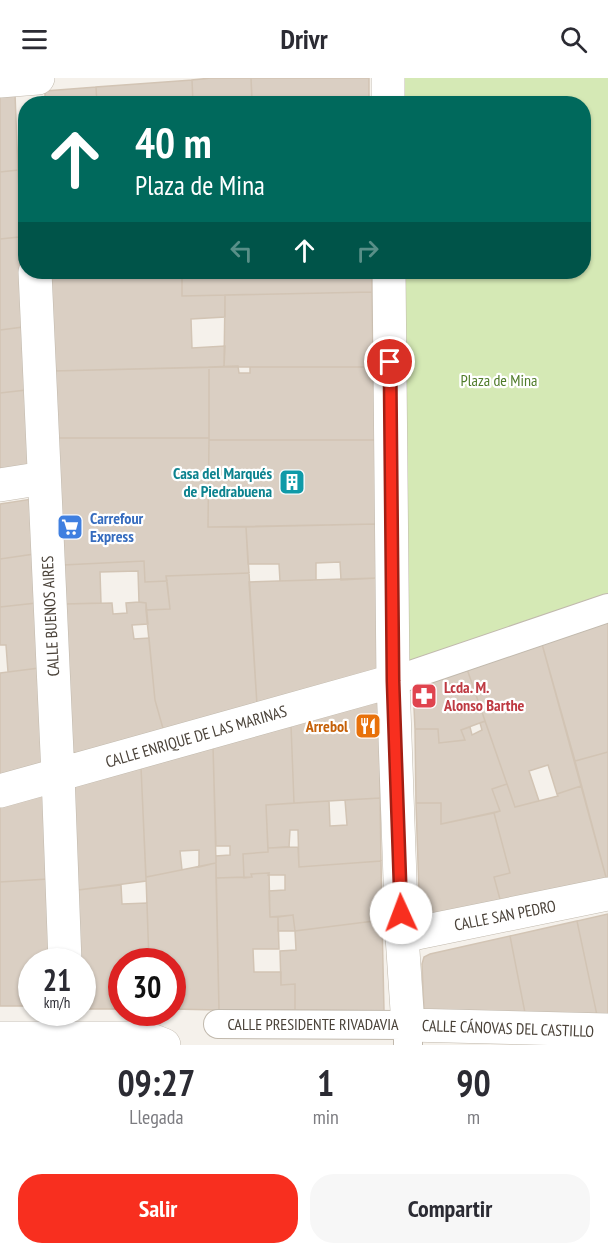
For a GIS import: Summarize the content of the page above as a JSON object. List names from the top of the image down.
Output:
{
  "streets": {
    "street": [
      "CALLE BUENOS AIRES",
      "CALLE ENRIQUE DE LAS MARINAS",
      "CALLE SAN PEDRO",
      "CALLE PRESIDENTE RIVADAVIA",
      "CALLE CÁNOVAS DEL CASTILLO"
    ]
  },
  "crossings": [
    ["CALLE BUENOS AIRES", "CALLE ENRIQUE DE LAS MARINAS"],
    ["CALLE PRESIDENTE RIVADAVIA", "CALLE CÁNOVAS DEL CASTILLO"]
  ],
  "parks": ["Plaza de Mina"],
  "places": {
    "building": ["Casa del Marqués de Piedrabuena"],
    "supermarket": ["Carrefour Express"],
    "pharmacy": ["Lcda. M. Alonso Barthe"],
    "restaurant": ["Arrebol"]
  },
  "page": {
    "header": "Drivr",
    "turn": ["40 m", "Plaza de Mina"],
    "speed": "21 km/h",
    "limit": "30",
    "eta": [
      "09:27",
      "Llegada",
      "1",
      "min",
      "90",
      "m"
    ],
    "buttons": ["Salir", "Compartir"]
  }
}
